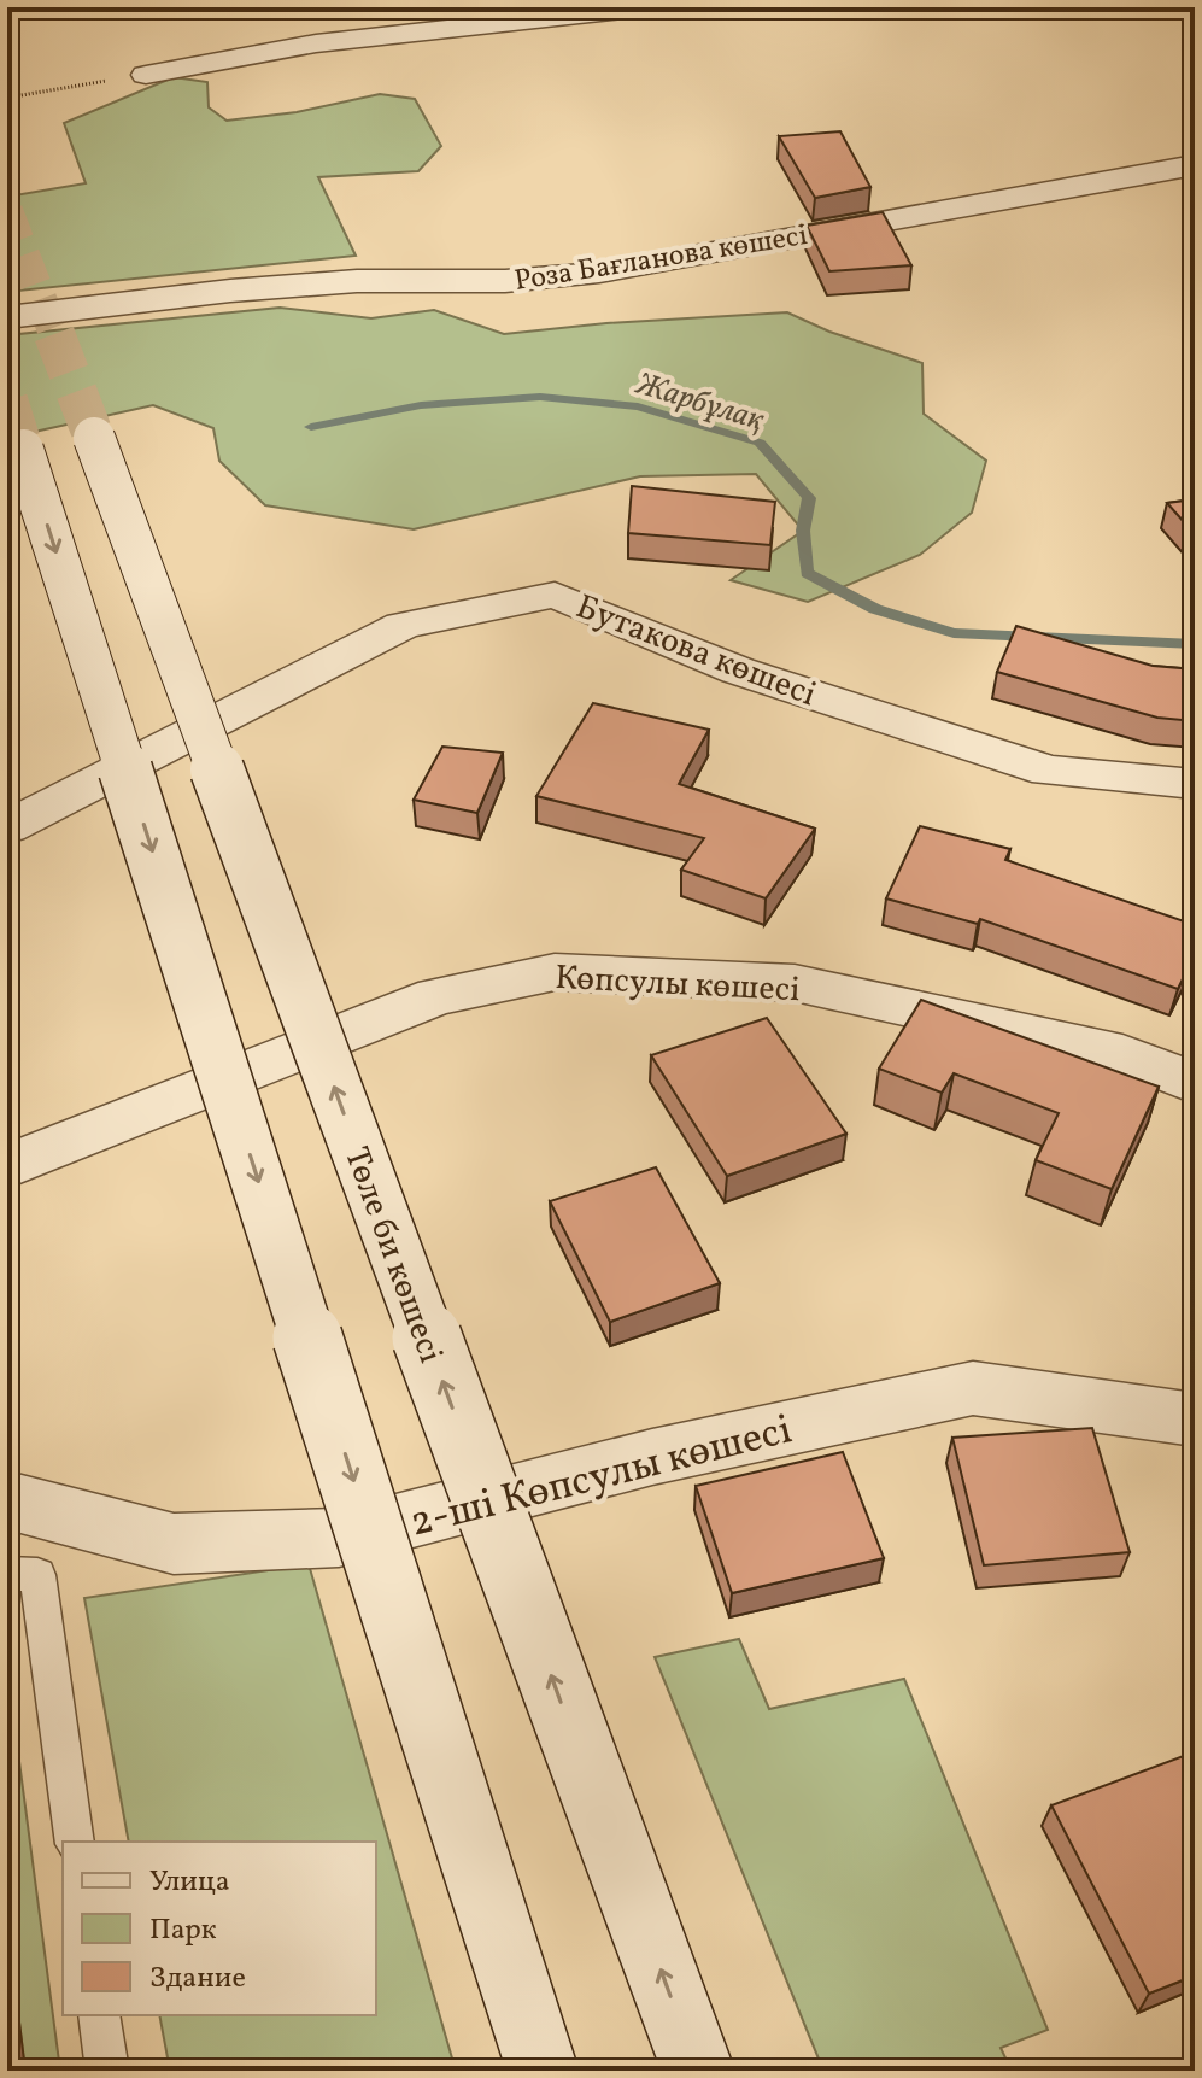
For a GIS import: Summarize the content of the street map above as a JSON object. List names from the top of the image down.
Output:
{
  "streets": {
    "street": [
      "Роза Бағланова көшесі",
      "Бутакова көшесі",
      "Көпсулы көшесі",
      "Төле би көшесі",
      "2-ші Көпсулы көшесі"
    ]
  },
  "water": ["Жарбұлақ"],
  "legend": ["Улица", "Парк", "Здание"]
}
